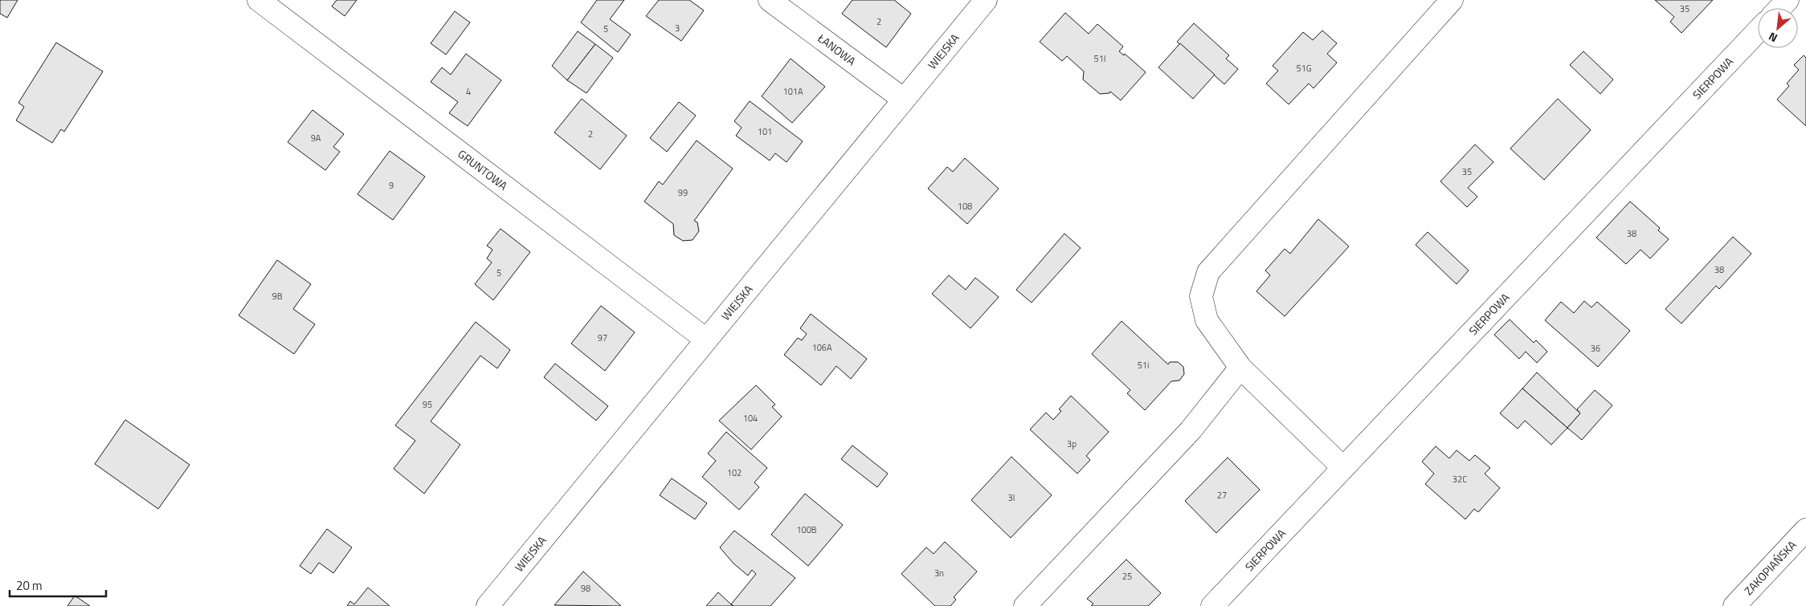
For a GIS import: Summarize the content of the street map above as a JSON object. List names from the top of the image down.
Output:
{
  "streets": {
    "street": [
      "ŁANOWA",
      "WIEJSKA",
      "SIERPOWA",
      "GRUNTOWA",
      "ZAKOPIAŃSKA"
    ]
  },
  "crossings": [
    ["ŁANOWA", "WIEJSKA"],
    ["WIEJSKA", "GRUNTOWA"]
  ],
  "house_numbers": [
    "35",
    "2",
    "3",
    "5",
    "51I",
    "51G",
    "4",
    "101A",
    "101",
    "2",
    "9A",
    "35",
    "9",
    "99",
    "108",
    "38",
    "38",
    "5",
    "9B",
    "97",
    "106A",
    "36",
    "51i",
    "95",
    "104",
    "3p",
    "102",
    "32C",
    "27",
    "3I",
    "100B",
    "3n",
    "25",
    "98"
  ],
  "scale_bar": "20 m",
  "north": "bottom left"
}
